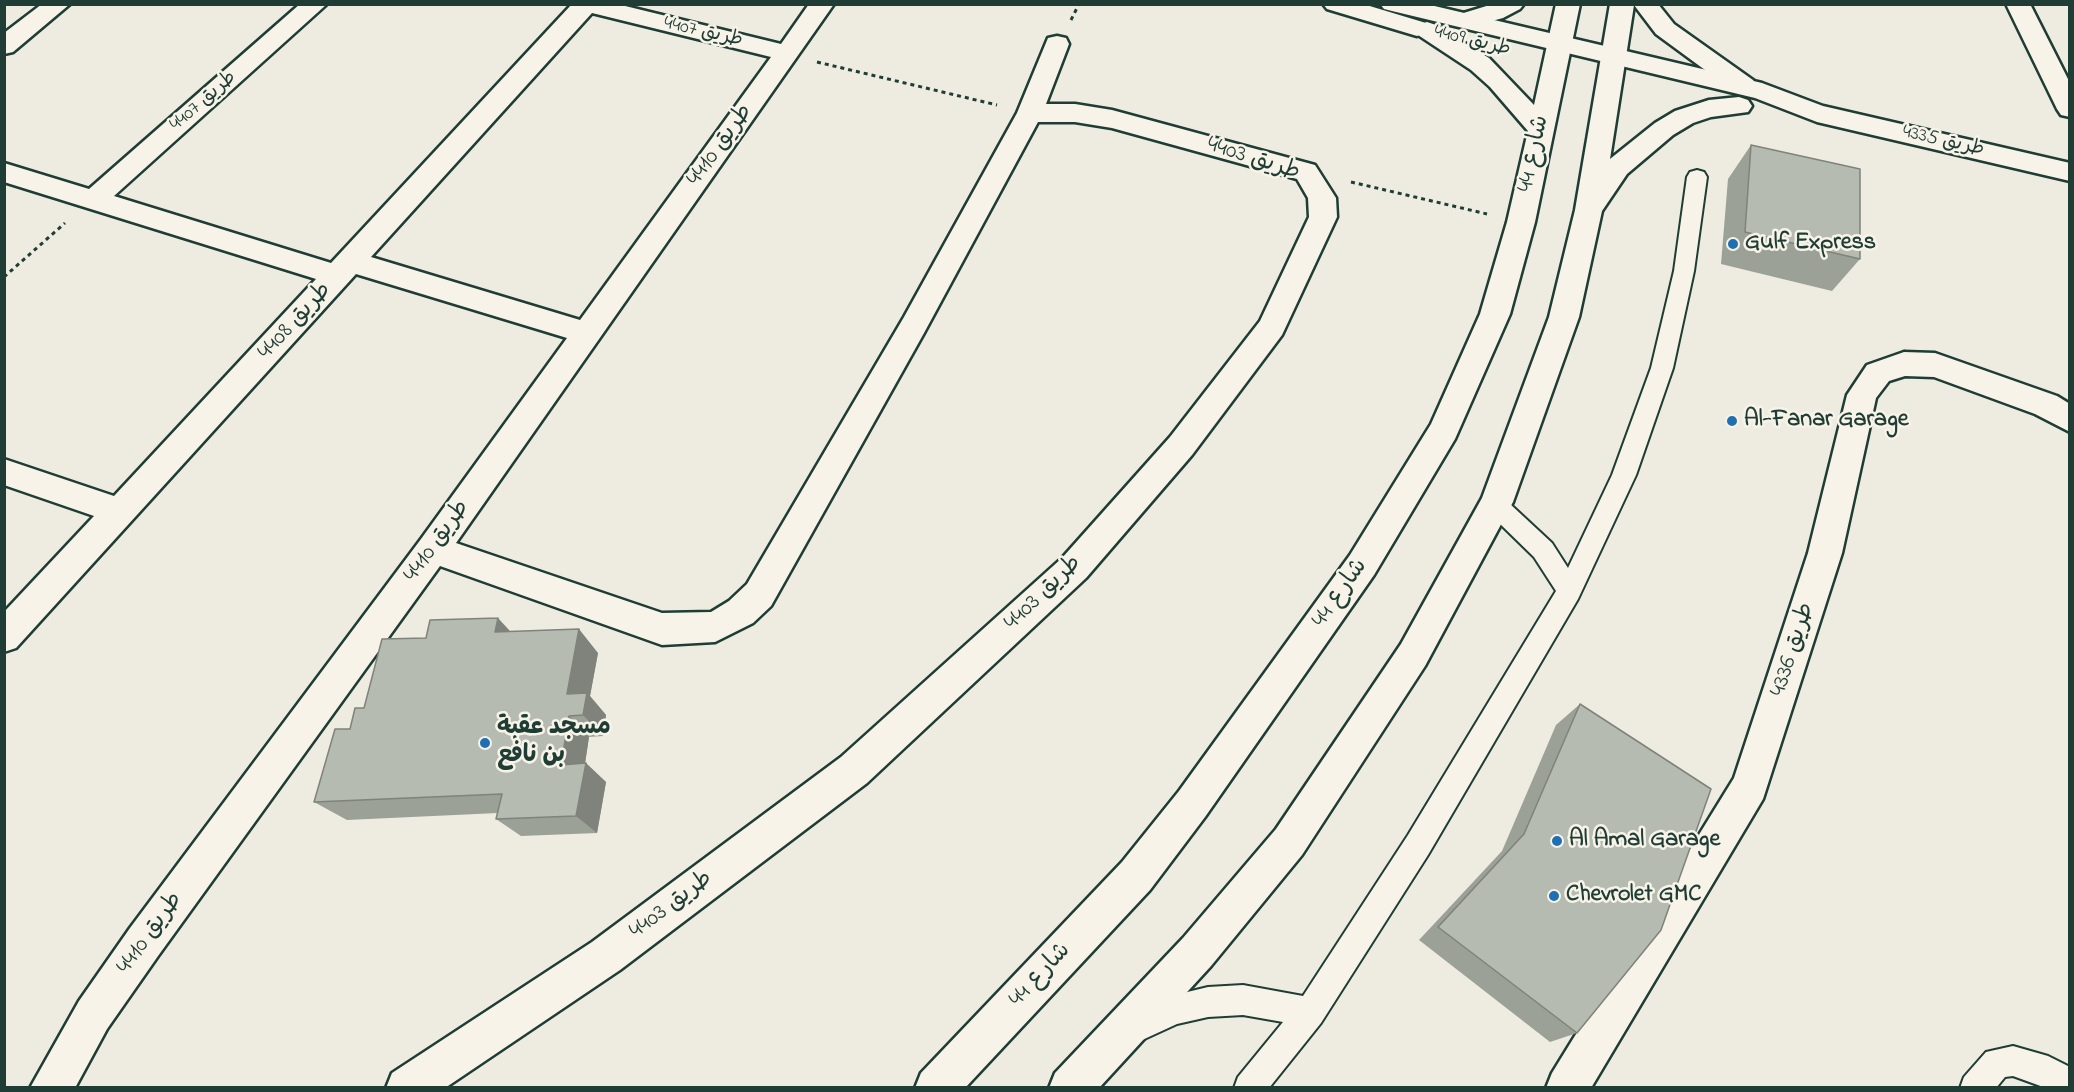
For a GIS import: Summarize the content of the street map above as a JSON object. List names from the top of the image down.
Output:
{
  "streets": {
    "street": [
      "طريق 4407",
      "طريق 4409",
      "طريق 4335",
      "طريق 4410",
      "شارع 44",
      "طريق 4403",
      "طريق 4408",
      "طريق 4336"
    ]
  },
  "crossings": [
    ["طريق 4407", "طريق 4410"],
    ["طريق 4407", "طريق 4408"],
    ["طريق 4409", "طريق 4335"],
    ["طريق 4409", "شارع 44"]
  ],
  "places": [
    "Gulf Express",
    "Al-Fanar Garage",
    "مسجد عقبة بن نافع",
    "Al Amal Garage",
    "Chevrolet GMC"
  ]
}
